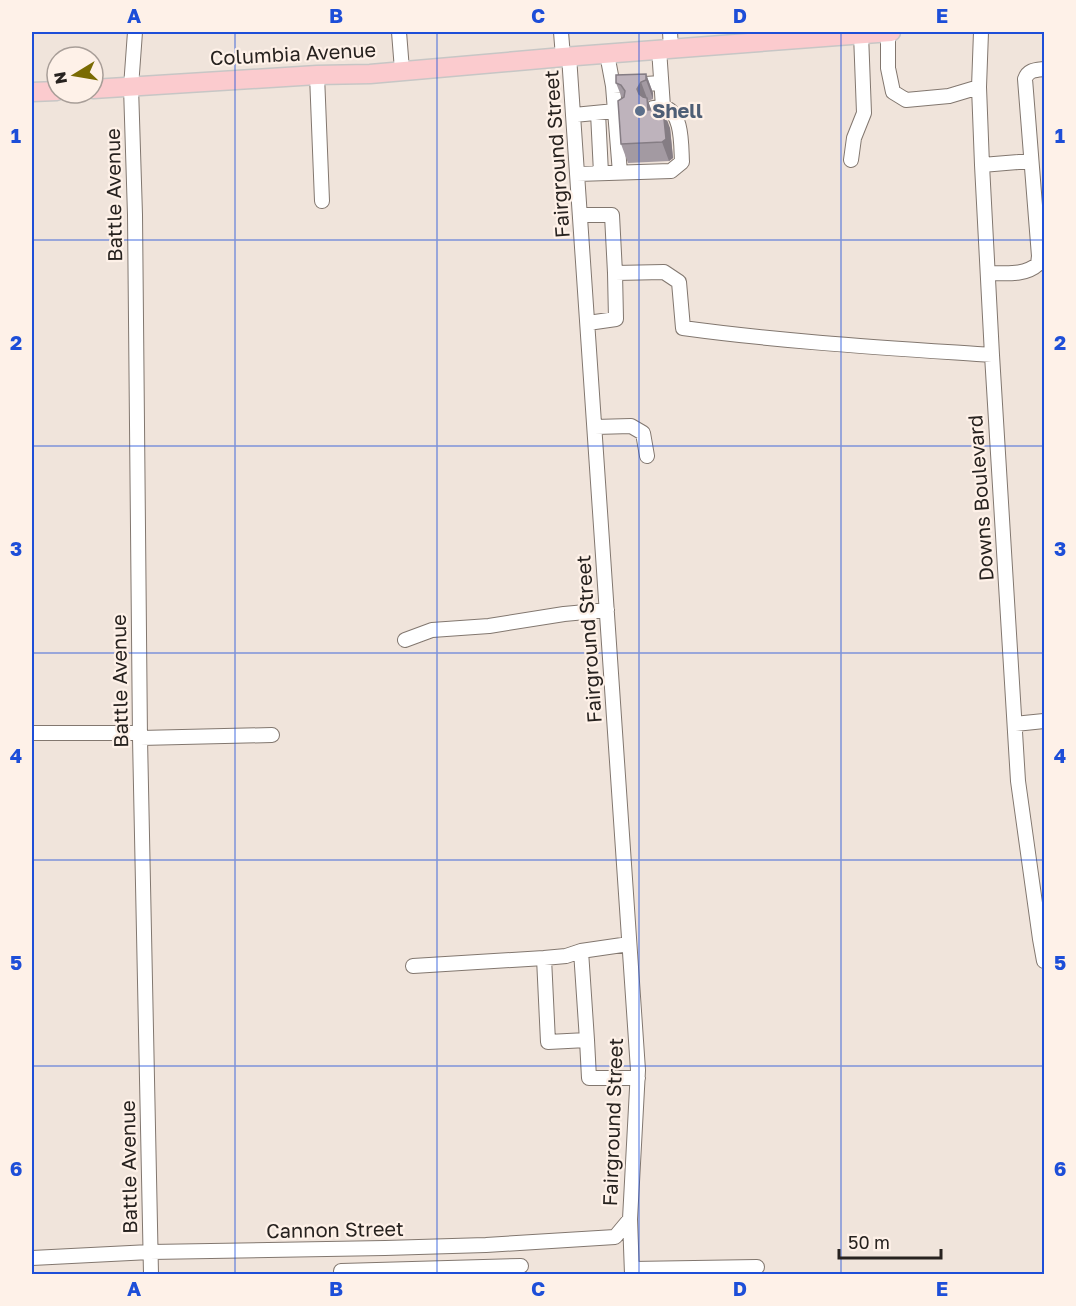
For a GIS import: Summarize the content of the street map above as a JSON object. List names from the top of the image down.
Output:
{
  "streets": {
    "main road": ["Columbia Avenue"],
    "street": [
      "Fairground Street",
      "Battle Avenue",
      "Downs Boulevard",
      "Cannon Street"
    ]
  },
  "crossings": [
    ["Columbia Avenue", "Fairground Street"],
    ["Columbia Avenue", "Battle Avenue"],
    ["Fairground Street", "Cannon Street"],
    ["Battle Avenue", "Cannon Street"]
  ],
  "places": ["Shell"],
  "scale_bar": "50 m",
  "north": "left",
  "grid": {
    "columns": [
      "A",
      "B",
      "C",
      "D",
      "E"
    ],
    "rows": [
      "1",
      "2",
      "3",
      "4",
      "5",
      "6"
    ]
  }
}
